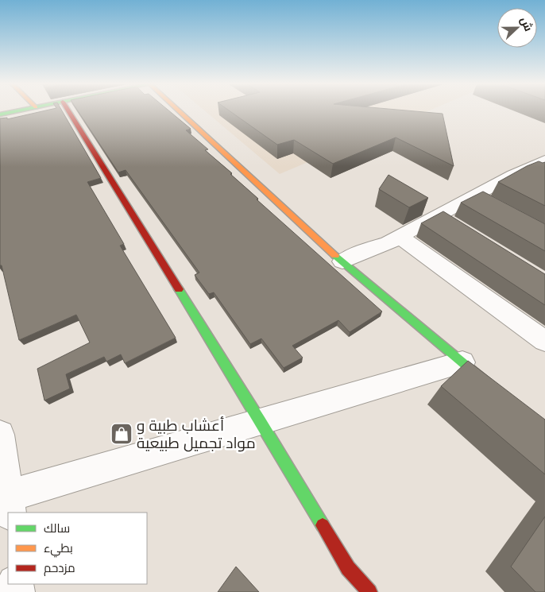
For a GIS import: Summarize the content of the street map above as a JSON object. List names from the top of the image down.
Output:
{
  "places": {
    "shop": ["أعشاب طبية و مواد تجميل طبيعية"]
  },
  "legend": ["سالك", "بطيء", "مزدحم"],
  "north": "right"
}
